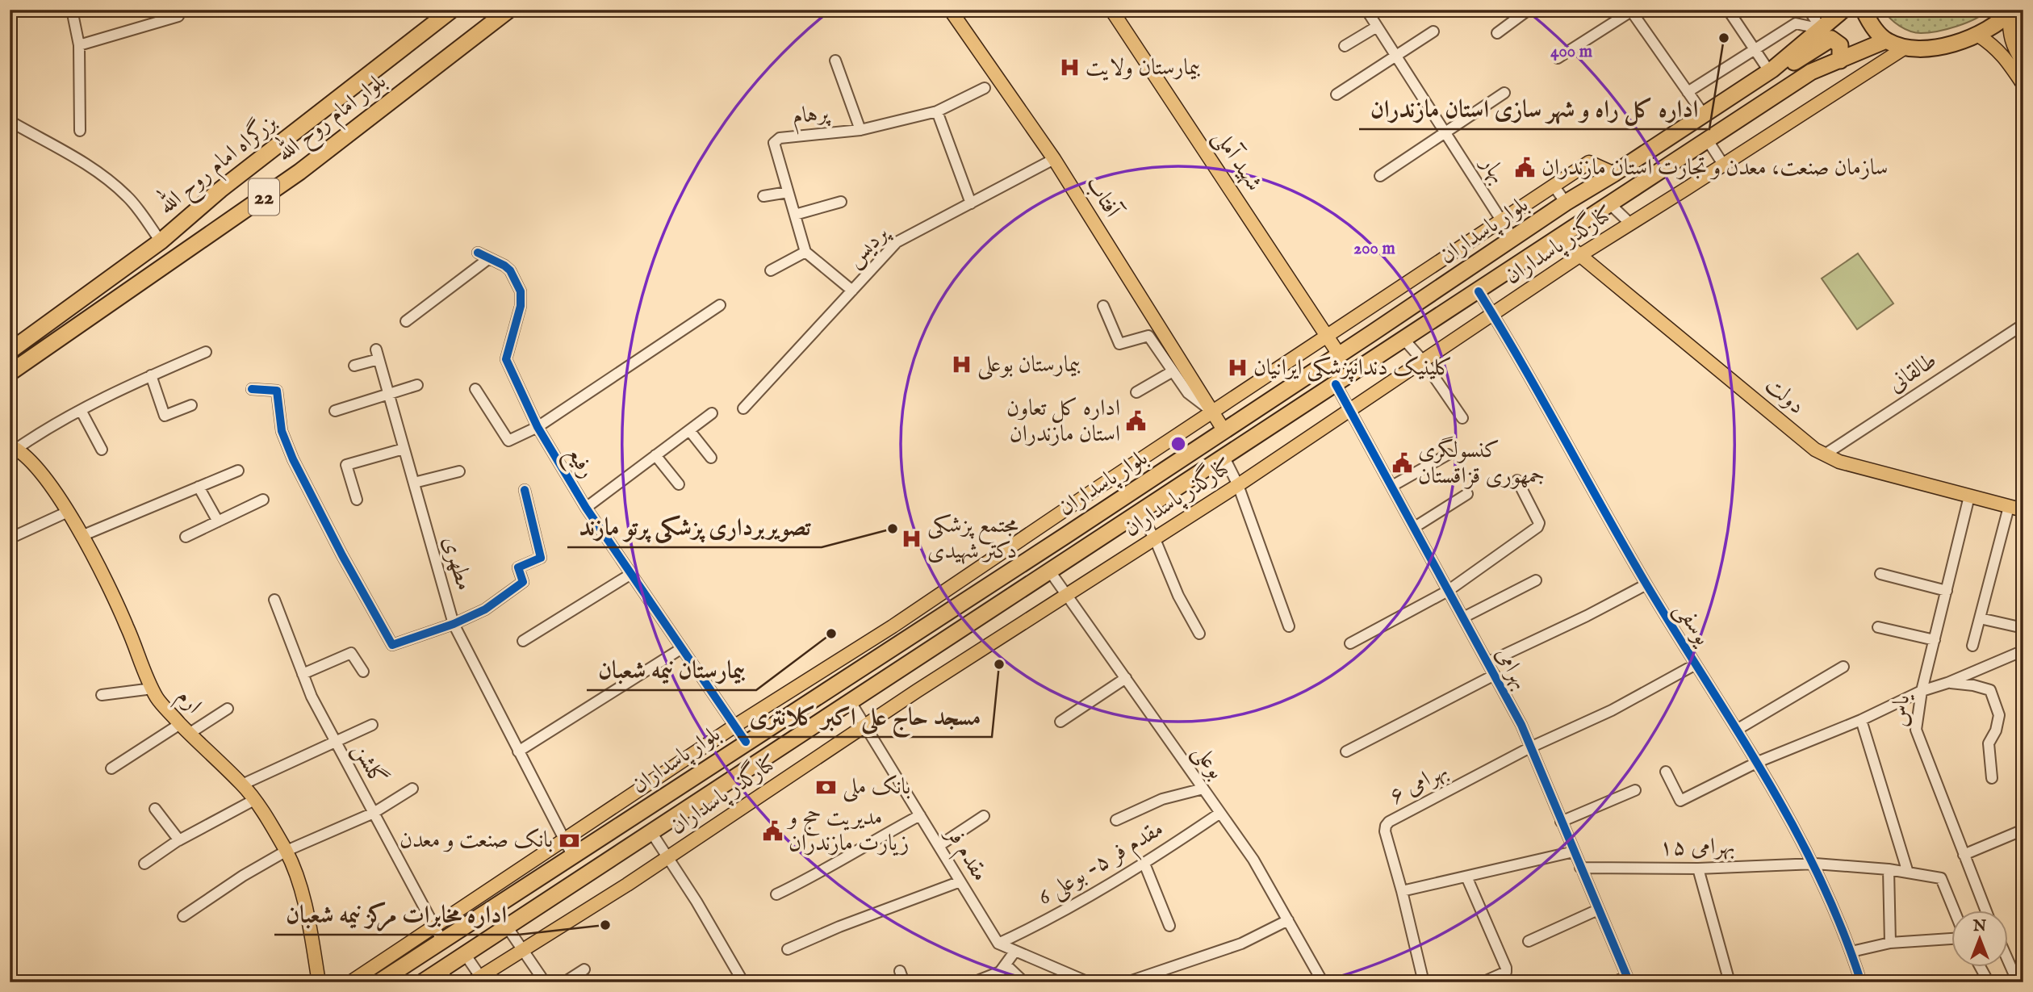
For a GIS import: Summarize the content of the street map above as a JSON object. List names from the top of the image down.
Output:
{
  "streets": {
    "highway": [
      "بلوار امام روح الله",
      "بزرگراه امام روح الله",
      "22",
      "بلوار پاسداران"
    ],
    "main road": [
      "شهید آملی",
      "آفتاب",
      "کنارگذر پاسداران",
      "دولت",
      "ارم"
    ],
    "street": [
      "پرهام",
      "بهار",
      "پردیس",
      "طالقانی",
      "رفیع",
      "مطهری",
      "یوسفی",
      "بهرامی",
      "یاس",
      "بوعلی",
      "گلشن",
      "بهرامی ۶",
      "بهرامی ۱۵",
      "مقدم فر",
      "مقدم فر ۵- بوعلی 6"
    ]
  },
  "crossings": [
    ["شهید آملی", "بلوار پاسداران"],
    ["شهید آملی", "کنارگذر پاسداران"],
    ["بهار", "بلوار پاسداران"],
    ["بهار", "کنارگذر پاسداران"],
    ["آفتاب", "بلوار پاسداران"],
    ["آفتاب", "کنارگذر پاسداران"],
    ["آفتاب", "پردیس"],
    ["بلوار پاسداران", "کنارگذر پاسداران"],
    ["بلوار پاسداران", "دولت"],
    ["بلوار پاسداران", "رفیع"],
    ["بلوار پاسداران", "مطهری"],
    ["بلوار پاسداران", "یوسفی"],
    ["بلوار پاسداران", "بهرامی"],
    ["بلوار پاسداران", "بوعلی"],
    ["بلوار پاسداران", "گلشن"],
    ["بلوار پاسداران", "مقدم فر"],
    ["کنارگذر پاسداران", "دولت"],
    ["کنارگذر پاسداران", "رفیع"],
    ["کنارگذر پاسداران", "مطهری"],
    ["کنارگذر پاسداران", "یوسفی"],
    ["کنارگذر پاسداران", "بهرامی"],
    ["کنارگذر پاسداران", "بوعلی"],
    ["کنارگذر پاسداران", "گلشن"],
    ["کنارگذر پاسداران", "مقدم فر"],
    ["طالقانی", "دولت"],
    ["دولت", "یاس"],
    ["یوسفی", "بهرامی ۶"],
    ["یوسفی", "بهرامی ۱۵"],
    ["بهرامی", "بهرامی ۶"],
    ["بهرامی", "بهرامی ۱۵"],
    ["بوعلی", "مقدم فر ۵- بوعلی 6"],
    ["مقدم فر", "مقدم فر ۵- بوعلی 6"]
  ],
  "places": {
    "other": [
      "اداره کل راه و شهر سازی استان مازندران",
      "تصویربرداری پزشکی پرتو مازند",
      "بیمارستان نیمه شعبان",
      "مسجد حاج علی اکبر کلانتری",
      "اداره مخابرات مرکز نیمه شعبان"
    ],
    "hospital": [
      "بیمارستان ولایت",
      "بیمارستان بوعلی",
      "کلینیک دندانپزشکی ایرانیان",
      "مجتمع پزشکی دکتر شهیدی"
    ],
    "public building": [
      "سازمان صنعت، معدن و تجارت استان مازندران",
      "اداره کل تعاون استان مازندران",
      "کنسولگری جمهوری قزاقستان",
      "مدیریت حج و زیارت مازندران"
    ],
    "bank": ["بانک ملی", "بانک صنعت و معدن"]
  },
  "north": "top",
  "rings": ["400 m", "200 m"]
}
